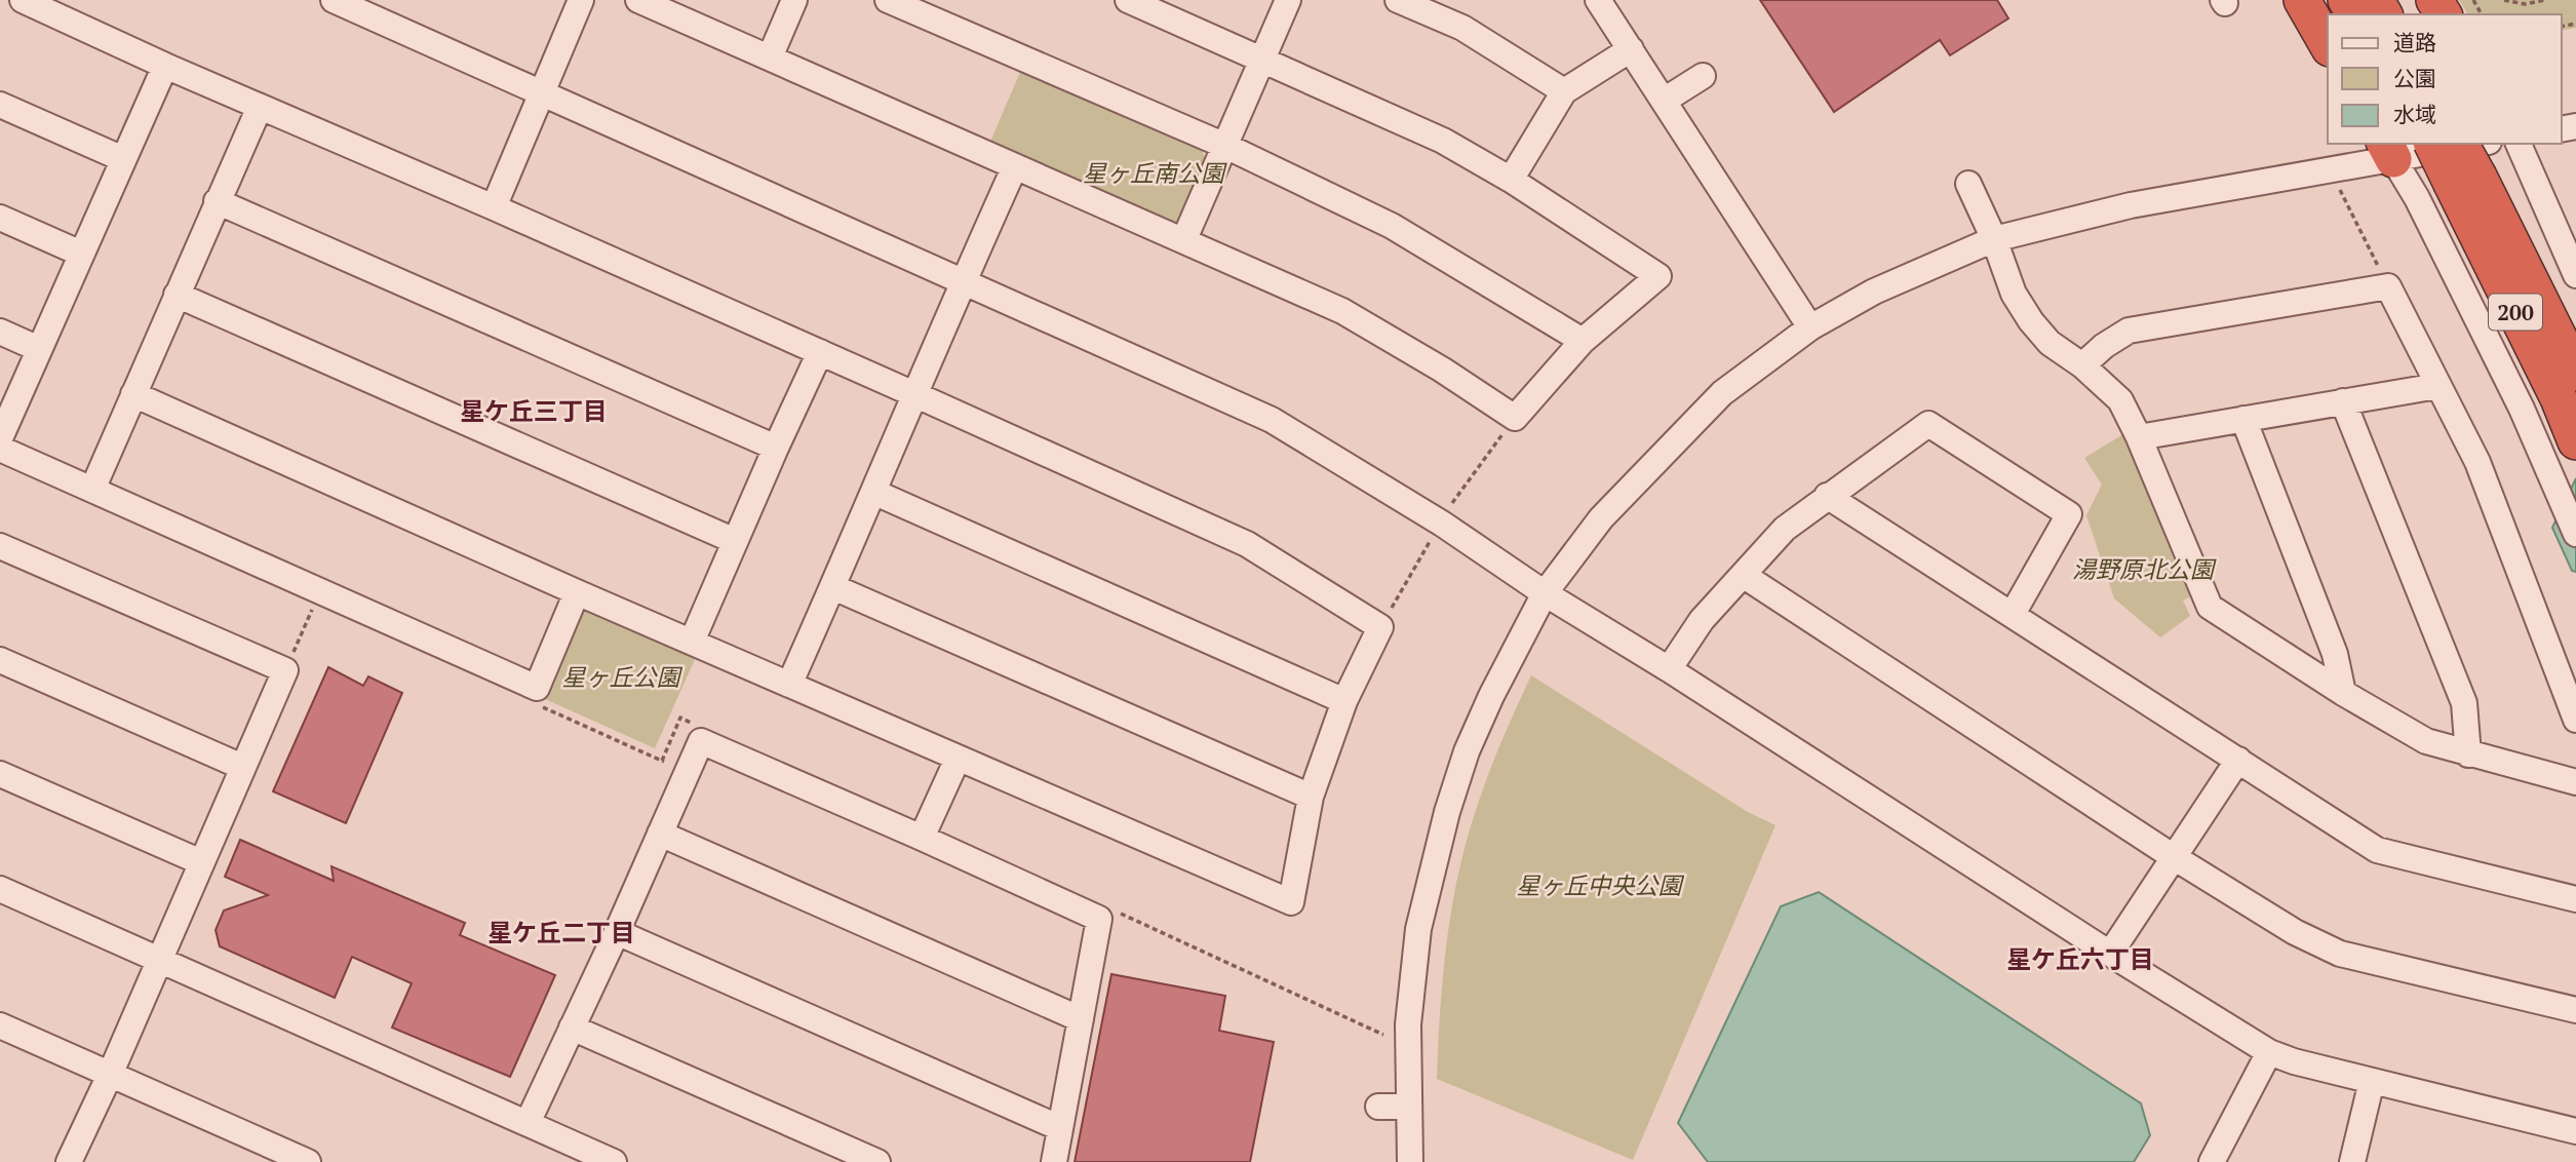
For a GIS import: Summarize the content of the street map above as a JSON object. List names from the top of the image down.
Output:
{
  "streets": {
    "highway": ["200"]
  },
  "districts": ["星ケ丘三丁目", "星ケ丘二丁目", "星ケ丘六丁目"],
  "parks": [
    "星ヶ丘南公園",
    "湯野原北公園",
    "星ヶ丘公園",
    "星ヶ丘中央公園"
  ],
  "legend": ["道路", "公園", "水域"]
}
